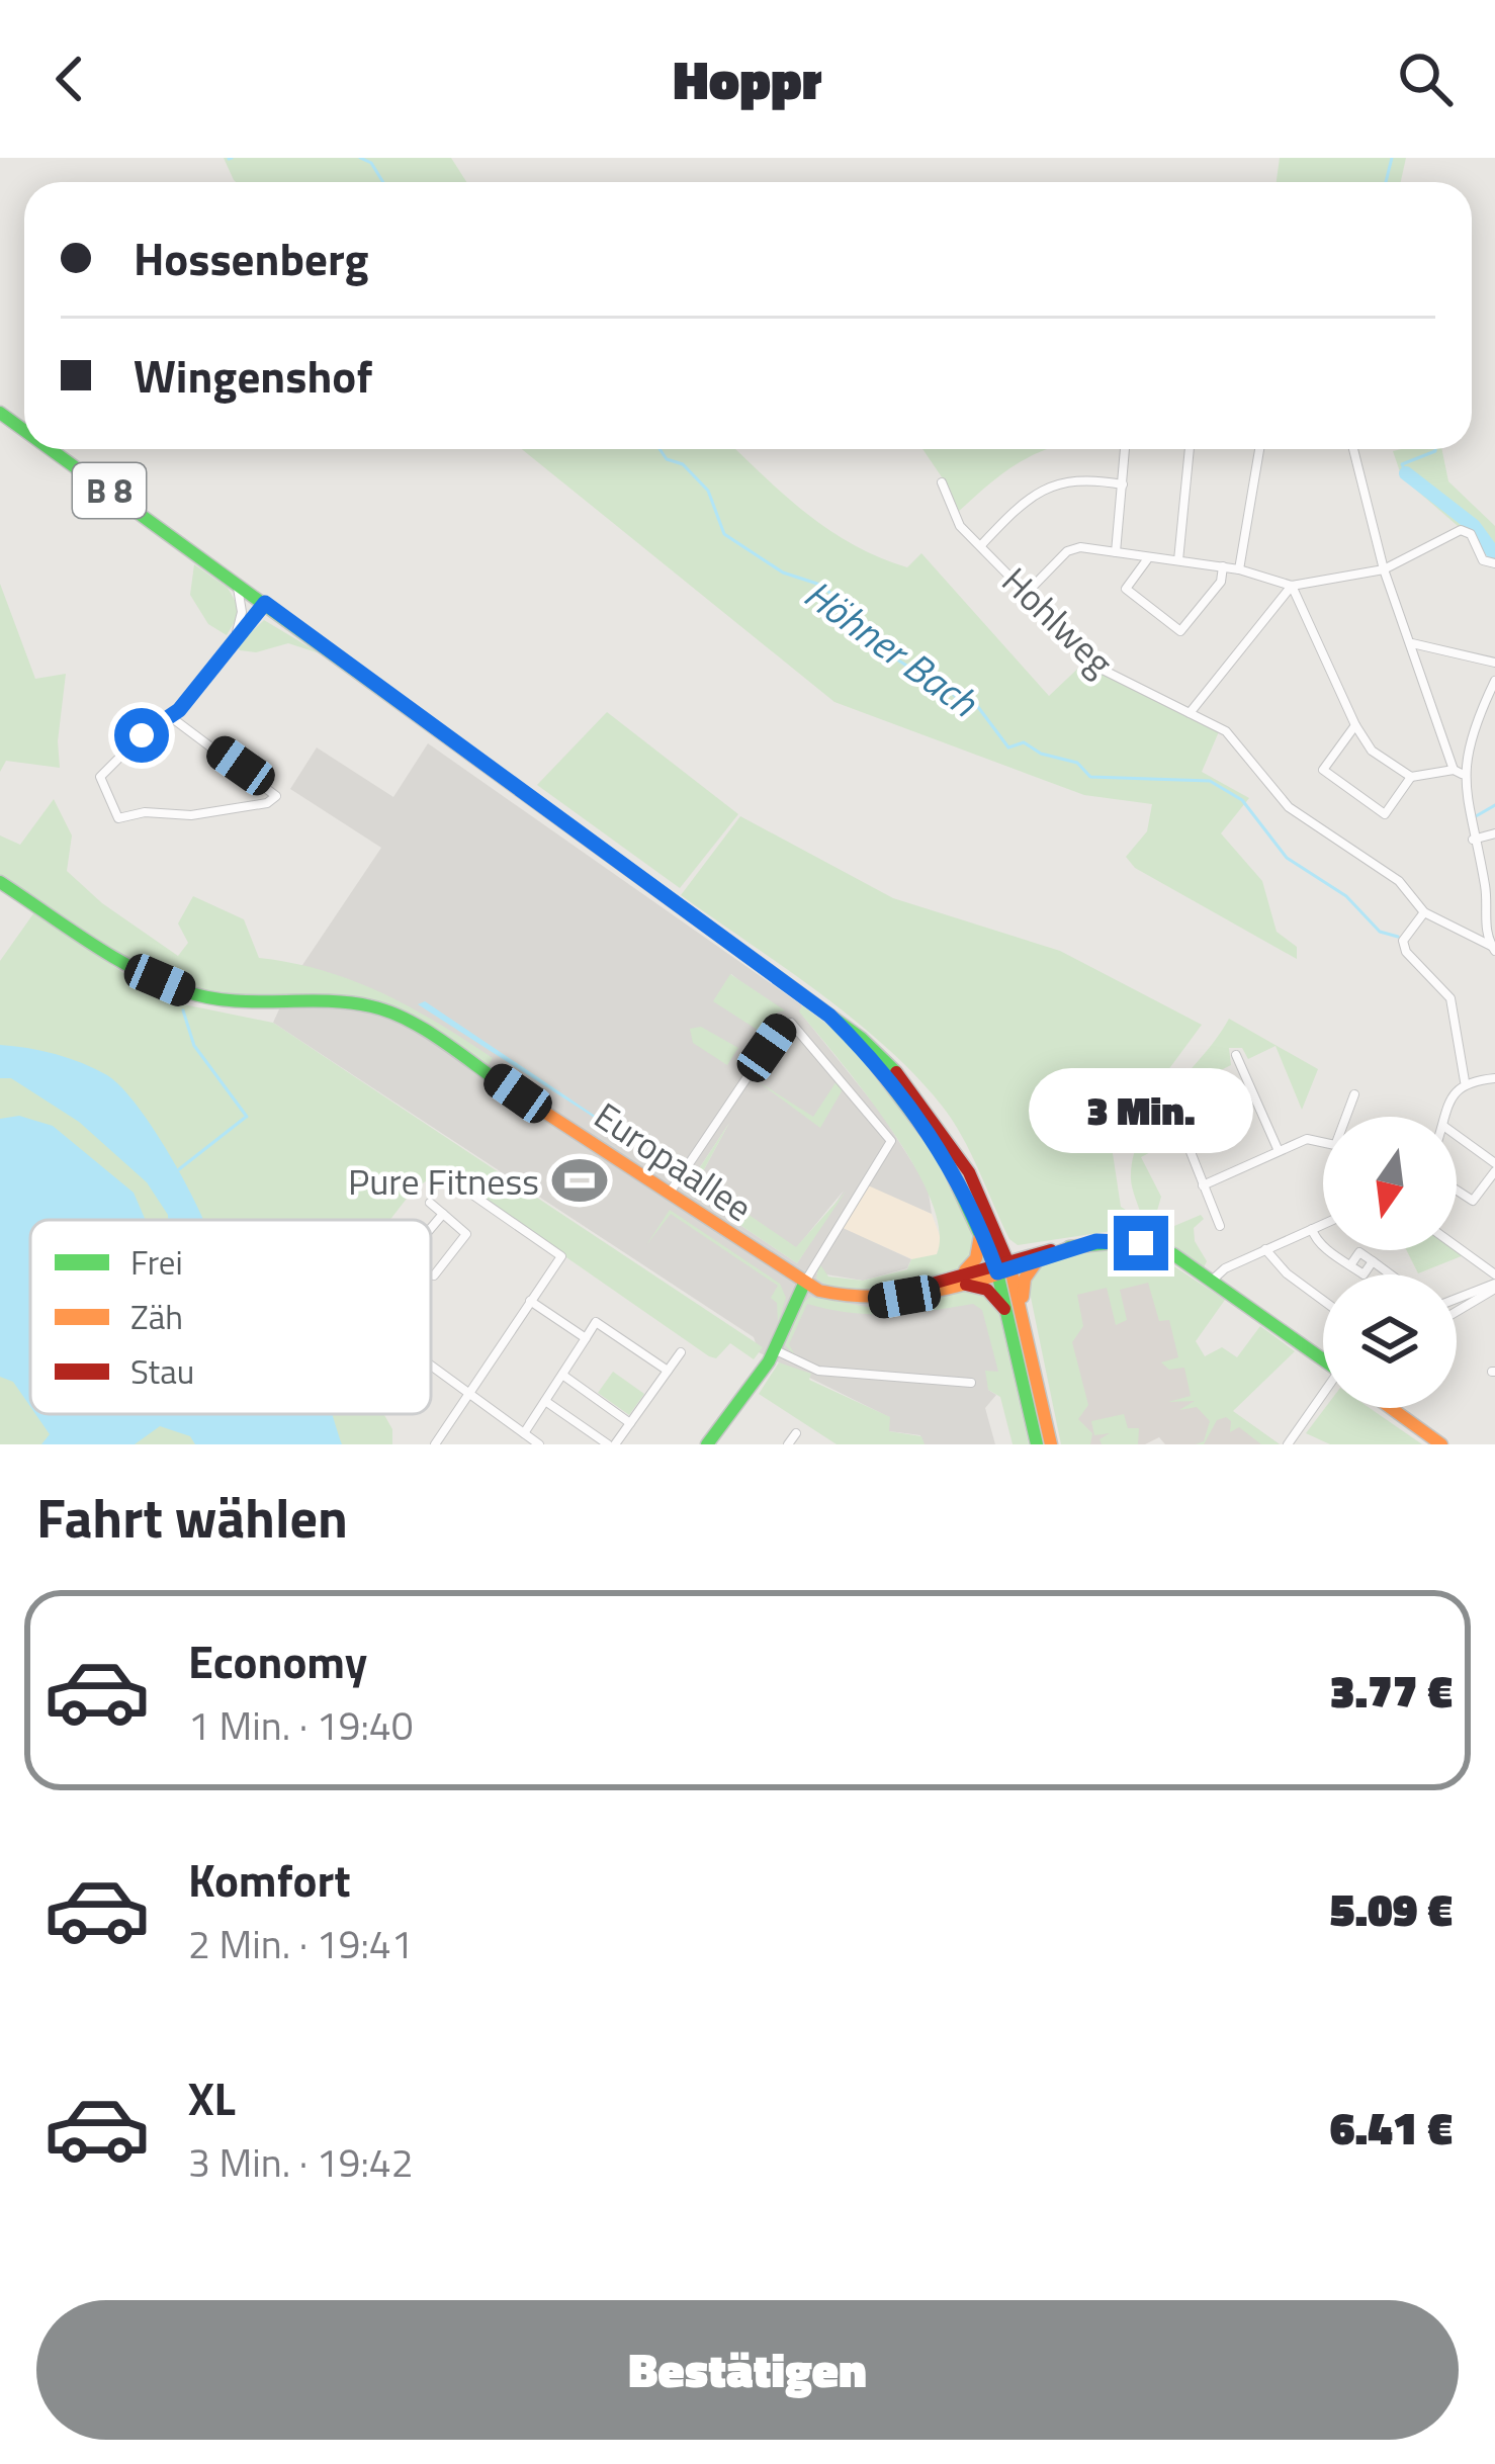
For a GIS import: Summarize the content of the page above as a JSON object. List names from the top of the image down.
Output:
{
  "streets": {
    "main road": ["B 8", "Europaallee"],
    "street": ["Hohlweg"]
  },
  "crossings": [
    ["B 8", "Europaallee"]
  ],
  "water": ["Höhner Bach"],
  "places": {
    "sports": ["Pure Fitness"]
  },
  "legend": ["Frei", "Zäh", "Stau"],
  "north": "bottom",
  "page": {
    "header": "Hoppr",
    "banner": ["Hossenberg", "Wingenshof"],
    "bubble": "3 Min.",
    "heading": "Fahrt wählen",
    "list": [
      {
        "name": "Economy",
        "note": "1 Min. · 19:40",
        "value": "3.77 €"
      },
      {
        "name": "Komfort",
        "note": "2 Min. · 19:41",
        "value": "5.09 €"
      },
      {
        "name": "XL",
        "note": "3 Min. · 19:42",
        "value": "6.41 €"
      }
    ],
    "buttons": "Bestätigen"
  }
}
